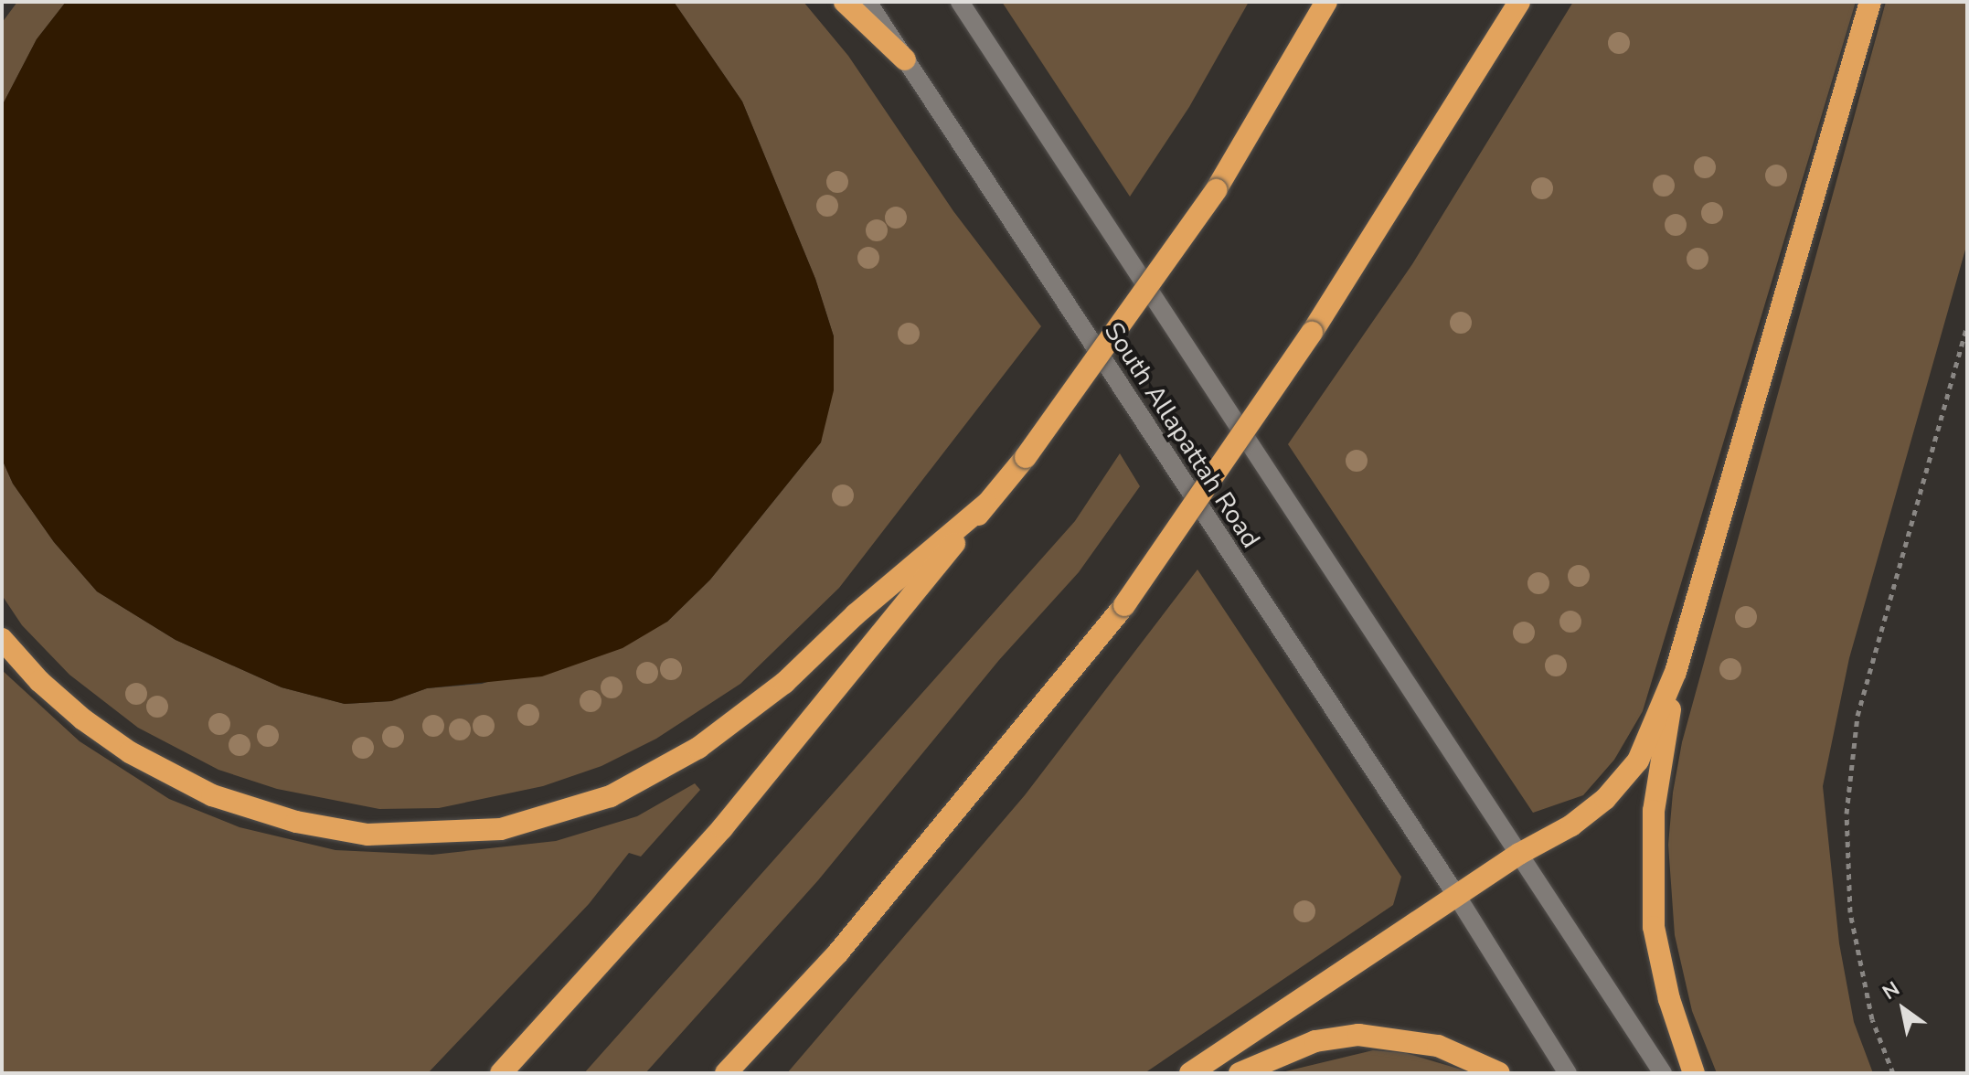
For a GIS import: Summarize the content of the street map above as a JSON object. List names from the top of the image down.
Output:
{
  "streets": {
    "main road": ["South Allapattah Road"]
  },
  "north": "top left"
}
